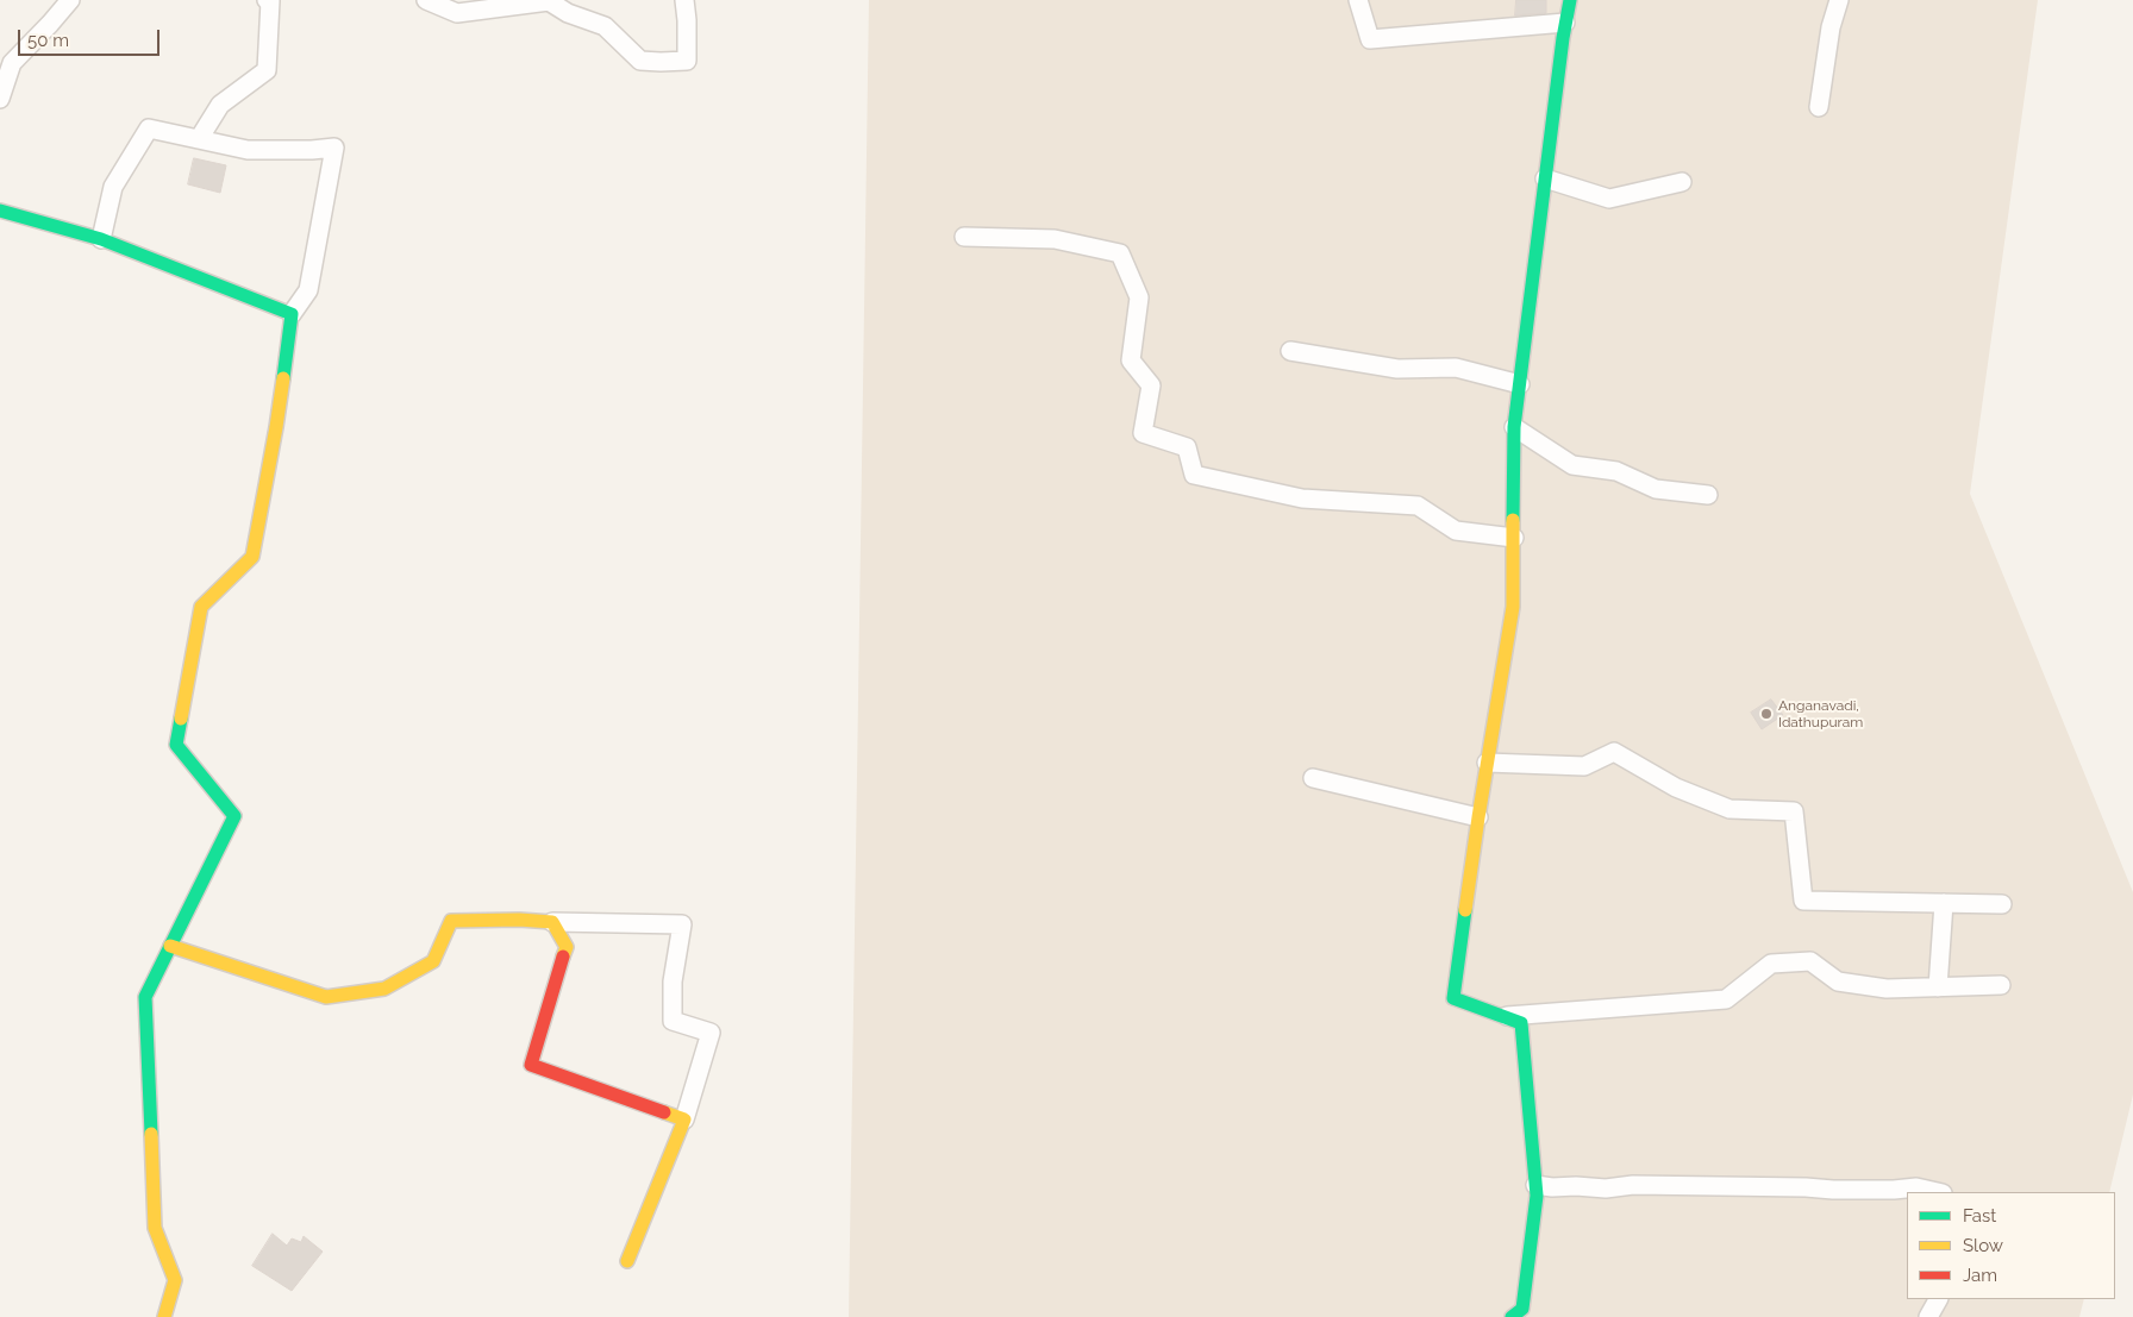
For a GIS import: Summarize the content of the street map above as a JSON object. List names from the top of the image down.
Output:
{
  "places": ["Anganavadi, Idathupuram"],
  "legend": ["Fast", "Slow", "Jam"],
  "scale_bar": "50 m"
}
